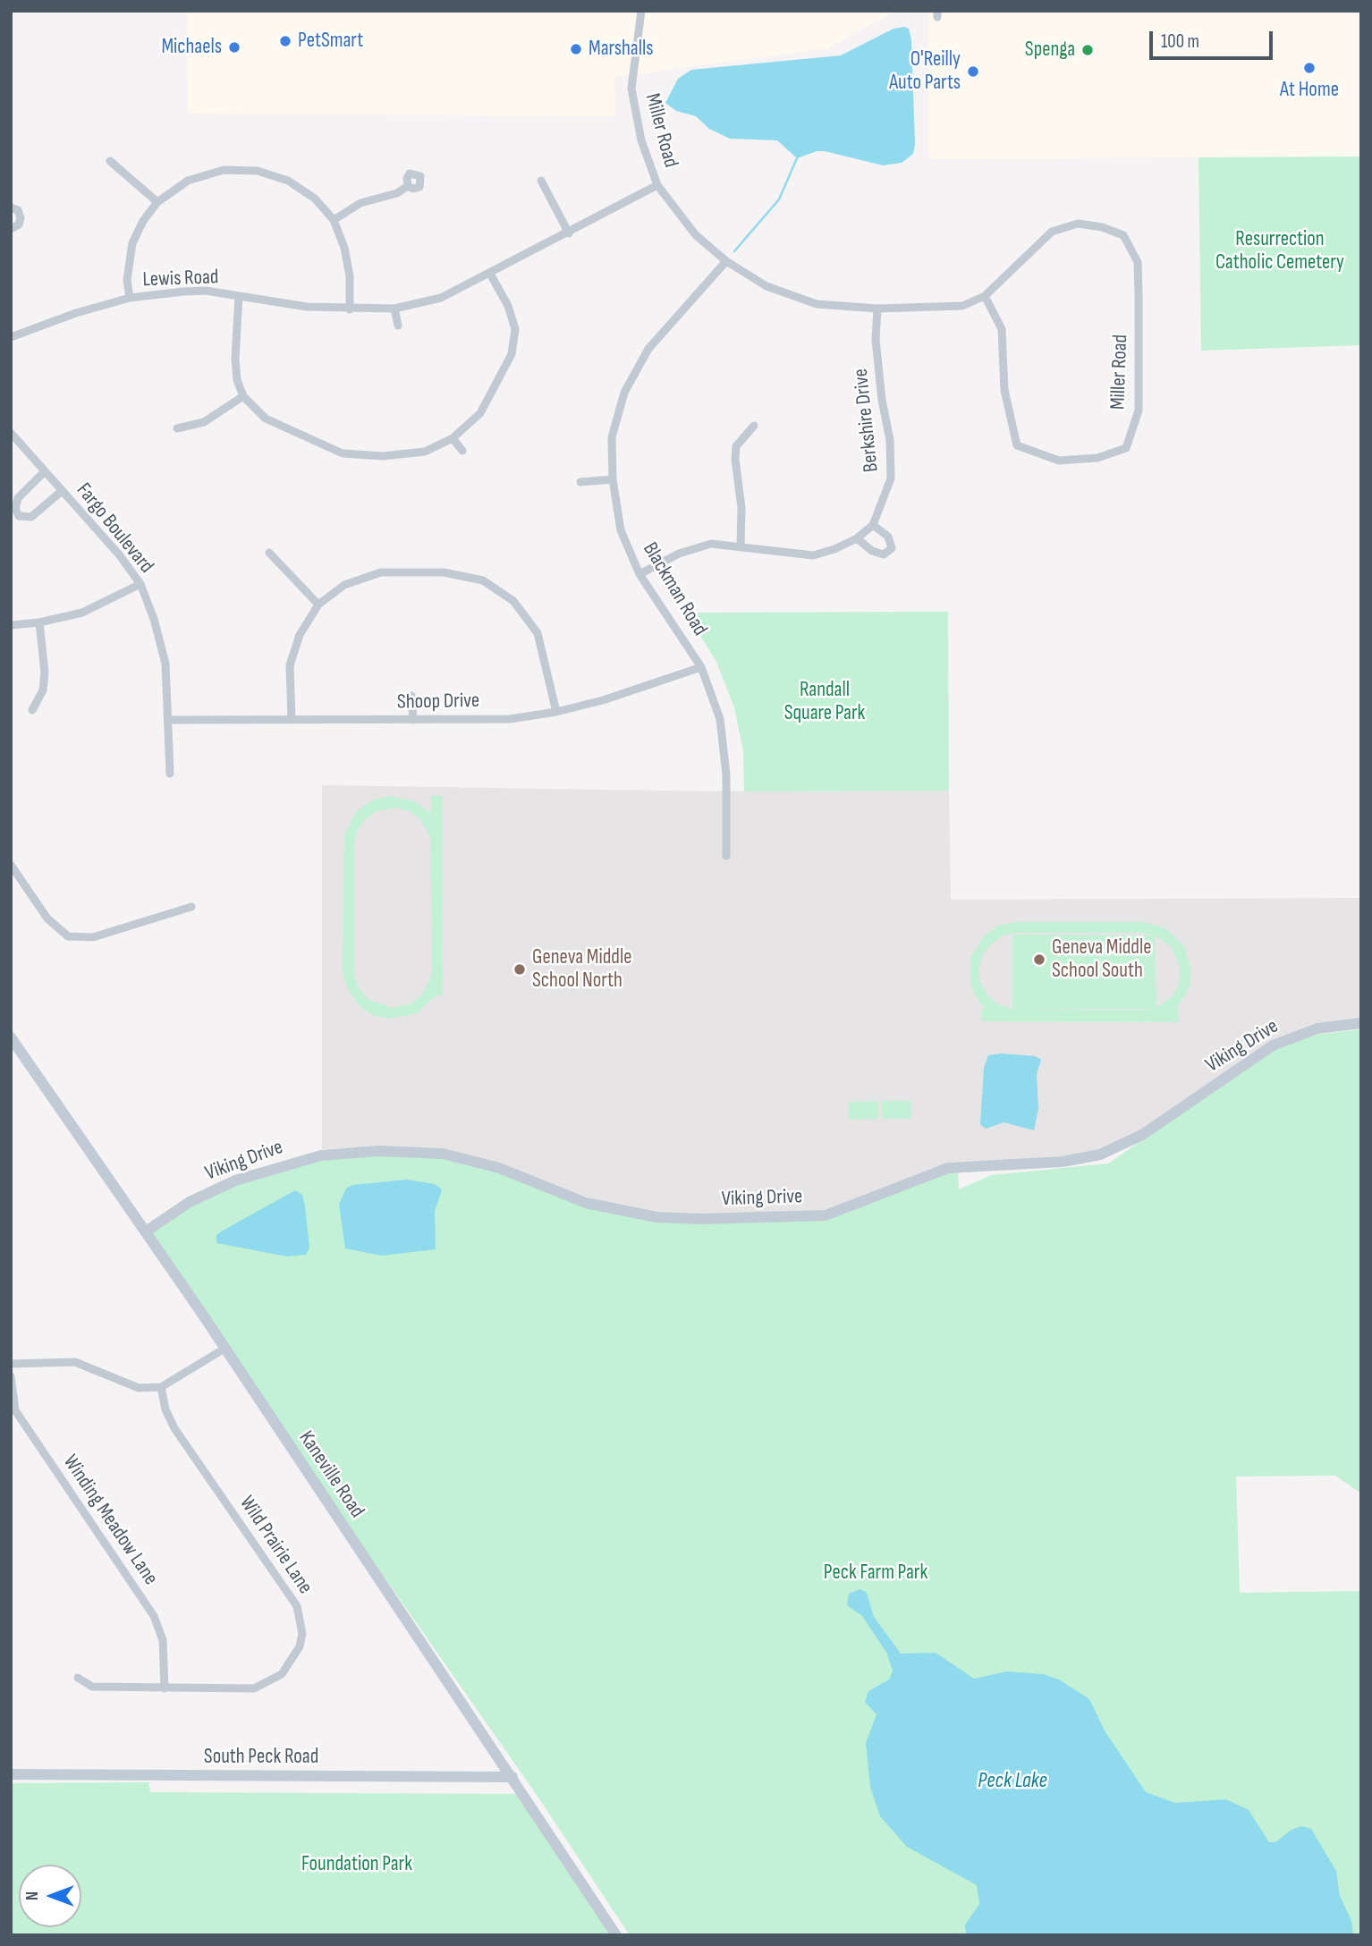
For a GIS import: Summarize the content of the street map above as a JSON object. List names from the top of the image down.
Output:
{
  "streets": {
    "main road": ["Viking Drive", "Kaneville Road", "South Peck Road"],
    "street": [
      "Miller Road",
      "Lewis Road",
      "Berkshire Drive",
      "Fargo Boulevard",
      "Blackman Road",
      "Shoop Drive",
      "Winding Meadow Lane",
      "Wild Prairie Lane"
    ]
  },
  "crossings": [
    ["Miller Road", "Lewis Road"],
    ["Miller Road", "Berkshire Drive"],
    ["Miller Road", "Blackman Road"],
    ["Berkshire Drive", "Blackman Road"],
    ["Fargo Boulevard", "Shoop Drive"],
    ["Blackman Road", "Shoop Drive"],
    ["Viking Drive", "Kaneville Road"],
    ["Kaneville Road", "South Peck Road"],
    ["Winding Meadow Lane", "Wild Prairie Lane"]
  ],
  "water": ["Peck Lake"],
  "parks": [
    "Resurrection Catholic Cemetery",
    "Randall Square Park",
    "Peck Farm Park",
    "Foundation Park"
  ],
  "places": [
    "PetSmart",
    "Michaels",
    "Marshalls",
    "Spenga",
    "At Home",
    "O'Reilly Auto Parts",
    "Geneva Middle School South",
    "Geneva Middle School North"
  ],
  "scale_bar": "100 m",
  "north": "left"
}
